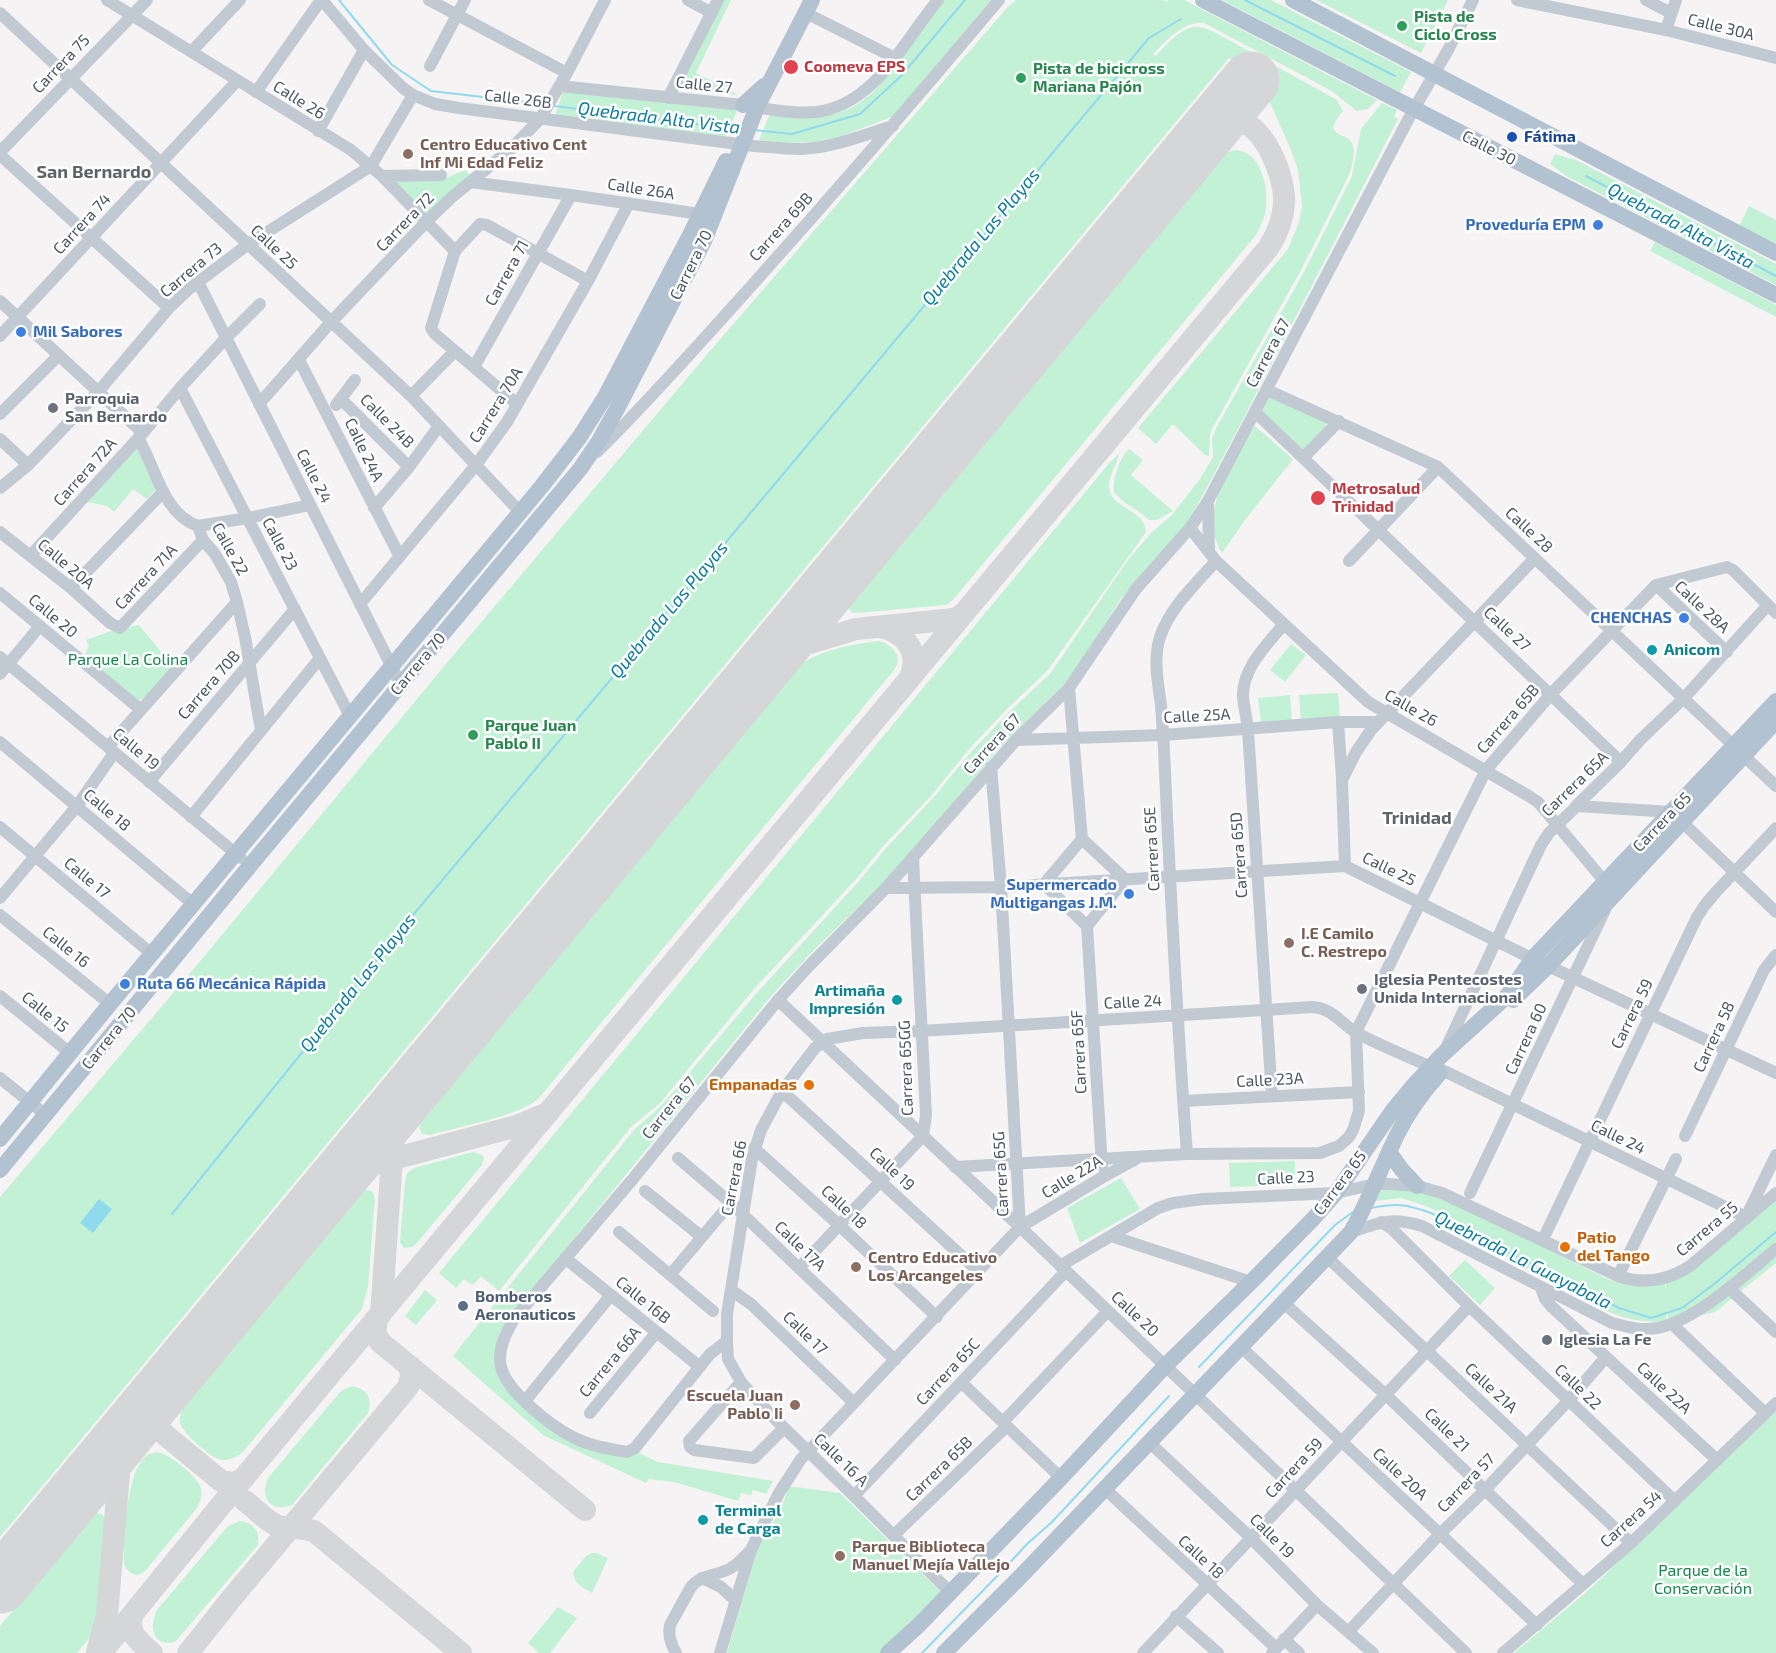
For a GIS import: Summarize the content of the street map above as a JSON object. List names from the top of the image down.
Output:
{
  "streets": {
    "main road": ["Calle 30", "Carrera 70", "Carrera 65"],
    "street": [
      "Calle 30A",
      "Carrera 75",
      "Calle 27",
      "Calle 26B",
      "Calle 26",
      "Calle 26A",
      "Carrera 72",
      "Carrera 74",
      "Carrera 69B",
      "Calle 25",
      "Carrera 73",
      "Carrera 71",
      "Carrera 67",
      "Carrera 70A",
      "Calle 24B",
      "Calle 24A",
      "Carrera 72A",
      "Calle 24",
      "Calle 28",
      "Calle 23",
      "Calle 22",
      "Calle 20A",
      "Carrera 71A",
      "Calle 28A",
      "Calle 20",
      "Carrera 70B",
      "Calle 25A",
      "Carrera 65B",
      "Calle 19",
      "Carrera 65A",
      "Calle 18",
      "Carrera 65E",
      "Carrera 65D",
      "Calle 17",
      "Calle 16",
      "Calle 15",
      "Carrera 59",
      "Carrera 58",
      "Carrera 60",
      "Carrera 65F",
      "Carrera 65GG",
      "Calle 23A",
      "Carrera 65G",
      "Calle 22A",
      "Carrera 66",
      "Carrera 55",
      "Calle 17A",
      "Calle 16B",
      "Carrera 66A",
      "Carrera 65C",
      "Calle 21A",
      "Calle 21",
      "Calle 16 A",
      "Carrera 57",
      "Carrera 54"
    ]
  },
  "crossings": [
    ["Carrera 75", "Calle 26"],
    ["Carrera 75", "Calle 25"],
    ["Calle 27", "Carrera 72"],
    ["Calle 27", "Carrera 70"],
    ["Calle 27", "Carrera 67"],
    ["Calle 27", "Carrera 65B"],
    ["Calle 27", "Carrera 65A"],
    ["Calle 26B", "Carrera 72"],
    ["Calle 26B", "Carrera 69B"],
    ["Calle 26B", "Carrera 70"],
    ["Calle 26B", "Carrera 73"],
    ["Calle 26", "Carrera 72"],
    ["Calle 26", "Carrera 74"],
    ["Calle 26", "Carrera 73"],
    ["Calle 26", "Carrera 67"],
    ["Calle 26", "Calle 25A"],
    ["Calle 26", "Carrera 65B"],
    ["Calle 26", "Carrera 65A"],
    ["Calle 26", "Carrera 65"],
    ["Calle 26", "Carrera 65E"],
    ["Calle 26", "Carrera 65D"],
    ["Calle 26", "Carrera 60"],
    ["Calle 30", "Carrera 67"],
    ["Calle 26A", "Carrera 72"],
    ["Calle 26A", "Carrera 70"],
    ["Calle 26A", "Carrera 71"],
    ["Calle 26A", "Carrera 70A"],
    ["Carrera 72", "Calle 25"],
    ["Carrera 72", "Calle 24A"],
    ["Carrera 72", "Calle 24"],
    ["Carrera 74", "Calle 25"],
    ["Carrera 74", "Calle 22"],
    ["Carrera 69B", "Carrera 70"],
    ["Calle 25", "Carrera 70"],
    ["Calle 25", "Carrera 73"],
    ["Calle 25", "Carrera 67"],
    ["Calle 25", "Carrera 70A"],
    ["Calle 25", "Carrera 65B"],
    ["Calle 25", "Carrera 65A"],
    ["Calle 25", "Carrera 65"],
    ["Calle 25", "Carrera 65E"],
    ["Calle 25", "Carrera 65D"],
    ["Calle 25", "Carrera 59"],
    ["Calle 25", "Carrera 58"],
    ["Calle 25", "Carrera 60"],
    ["Calle 25", "Carrera 65GG"],
    ["Calle 25", "Carrera 65G"],
    ["Carrera 70", "Calle 24"],
    ["Carrera 70", "Calle 23"],
    ["Carrera 70", "Calle 19"],
    ["Carrera 70", "Calle 18"],
    ["Carrera 70", "Calle 17"],
    ["Carrera 70", "Calle 16"],
    ["Carrera 70", "Calle 15"],
    ["Carrera 73", "Calle 24"],
    ["Carrera 73", "Calle 22"],
    ["Carrera 67", "Calle 28"],
    ["Carrera 67", "Calle 20"],
    ["Carrera 67", "Calle 25A"],
    ["Carrera 67", "Carrera 65G"],
    ["Carrera 67", "Calle 16B"],
    ["Carrera 70A", "Calle 24A"],
    ["Carrera 70A", "Calle 24"],
    ["Carrera 72A", "Calle 24"],
    ["Carrera 72A", "Calle 23"],
    ["Carrera 72A", "Calle 22"],
    ["Carrera 72A", "Calle 20A"],
    ["Calle 24", "Calle 20"],
    ["Calle 24", "Carrera 65B"],
    ["Calle 24", "Carrera 65A"],
    ["Calle 24", "Carrera 65"],
    ["Calle 24", "Carrera 65E"],
    ["Calle 24", "Carrera 65D"],
    ["Calle 24", "Carrera 59"],
    ["Calle 24", "Carrera 60"],
    ["Calle 24", "Carrera 65F"],
    ["Calle 24", "Carrera 65GG"],
    ["Calle 24", "Carrera 65G"],
    ["Calle 24", "Carrera 66"],
    ["Calle 24", "Carrera 55"],
    ["Calle 28", "Carrera 65B"],
    ["Calle 28", "Carrera 65A"],
    ["Calle 28", "Carrera 65"],
    ["Calle 23", "Calle 20"],
    ["Calle 23", "Carrera 70B"],
    ["Calle 23", "Carrera 65"],
    ["Calle 23", "Carrera 65E"],
    ["Calle 23", "Carrera 65F"],
    ["Calle 23", "Calle 23A"],
    ["Calle 23", "Carrera 65G"],
    ["Calle 23", "Calle 22A"],
    ["Calle 23", "Carrera 55"],
    ["Calle 23", "Carrera 65C"],
    ["Calle 22", "Carrera 71A"],
    ["Calle 22", "Carrera 70B"],
    ["Calle 22", "Carrera 59"],
    ["Calle 22", "Carrera 57"],
    ["Calle 22", "Carrera 54"],
    ["Calle 20A", "Carrera 71A"],
    ["Calle 20A", "Carrera 65"],
    ["Calle 20A", "Carrera 59"],
    ["Calle 20A", "Carrera 57"],
    ["Calle 20A", "Carrera 54"],
    ["Calle 28A", "Carrera 65B"],
    ["Calle 28A", "Carrera 65A"],
    ["Calle 20", "Carrera 65B"],
    ["Calle 20", "Carrera 65"],
    ["Calle 20", "Carrera 59"],
    ["Calle 20", "Carrera 65GG"],
    ["Calle 20", "Carrera 65G"],
    ["Calle 20", "Calle 22A"],
    ["Calle 20", "Carrera 66"],
    ["Calle 20", "Carrera 65C"],
    ["Calle 20", "Carrera 57"],
    ["Carrera 70B", "Calle 19"],
    ["Calle 25A", "Carrera 65E"],
    ["Calle 25A", "Carrera 65D"],
    ["Carrera 65B", "Calle 16 A"],
    ["Calle 19", "Carrera 65"],
    ["Calle 19", "Carrera 59"],
    ["Calle 19", "Carrera 65GG"],
    ["Calle 19", "Carrera 65G"],
    ["Calle 19", "Carrera 66"],
    ["Calle 19", "Carrera 57"],
    ["Carrera 65A", "Carrera 65"],
    ["Calle 18", "Carrera 65"],
    ["Calle 18", "Carrera 59"],
    ["Calle 18", "Carrera 65GG"],
    ["Calle 18", "Carrera 65G"],
    ["Calle 18", "Carrera 66"],
    ["Carrera 65", "Carrera 60"],
    ["Carrera 65", "Calle 21A"],
    ["Carrera 65", "Calle 21"],
    ["Carrera 65", "Calle 16 A"],
    ["Carrera 65E", "Calle 23A"],
    ["Carrera 65D", "Calle 23A"],
    ["Calle 17", "Carrera 65G"],
    ["Calle 17", "Carrera 66"],
    ["Carrera 59", "Calle 21A"],
    ["Carrera 59", "Calle 21"],
    ["Carrera 65F", "Calle 22A"],
    ["Carrera 65GG", "Calle 17A"],
    ["Carrera 65G", "Calle 22A"],
    ["Carrera 65G", "Calle 17A"],
    ["Carrera 65G", "Calle 16 A"],
    ["Calle 22A", "Carrera 57"],
    ["Calle 22A", "Carrera 54"],
    ["Carrera 66", "Calle 17A"],
    ["Carrera 66", "Calle 16 A"],
    ["Calle 16B", "Carrera 66A"],
    ["Carrera 65C", "Calle 16 A"],
    ["Calle 21A", "Carrera 57"],
    ["Calle 21A", "Carrera 54"],
    ["Calle 21", "Carrera 57"],
    ["Calle 21", "Carrera 54"]
  ],
  "districts": ["San Bernardo", "Trinidad"],
  "water": ["Quebrada Alta Vista", "Quebrada Las Playas", "Quebrada La Guayabala"],
  "parks": ["Parque La Colina", "Parque de la Conservación"],
  "places": [
    "Pista de Ciclo Cross",
    "Coomeva EPS",
    "Pista de bicicross Mariana Pajón",
    "Fátima",
    "Centro Educativo Cent Inf Mi Edad Feliz",
    "Proveduría EPM",
    "Mil Sabores",
    "Parroquia San Bernardo",
    "Metrosalud Trinidad",
    "CHENCHAS",
    "Anicom",
    "Parque Juan Pablo II",
    "Supermercado Multigangas J.M.",
    "I.E Camilo C. Restrepo",
    "Ruta 66 Mecánica Rápida",
    "Iglesia Pentecostes Unida Internacional",
    "Artimaña Impresión",
    "Empanadas",
    "Patio del Tango",
    "Centro Educativo Los Arcangeles",
    "Bomberos Aeronauticos",
    "Iglesia La Fe",
    "Escuela Juan Pablo Ii",
    "Terminal de Carga",
    "Parque Biblioteca Manuel Mejía Vallejo"
  ]
}
